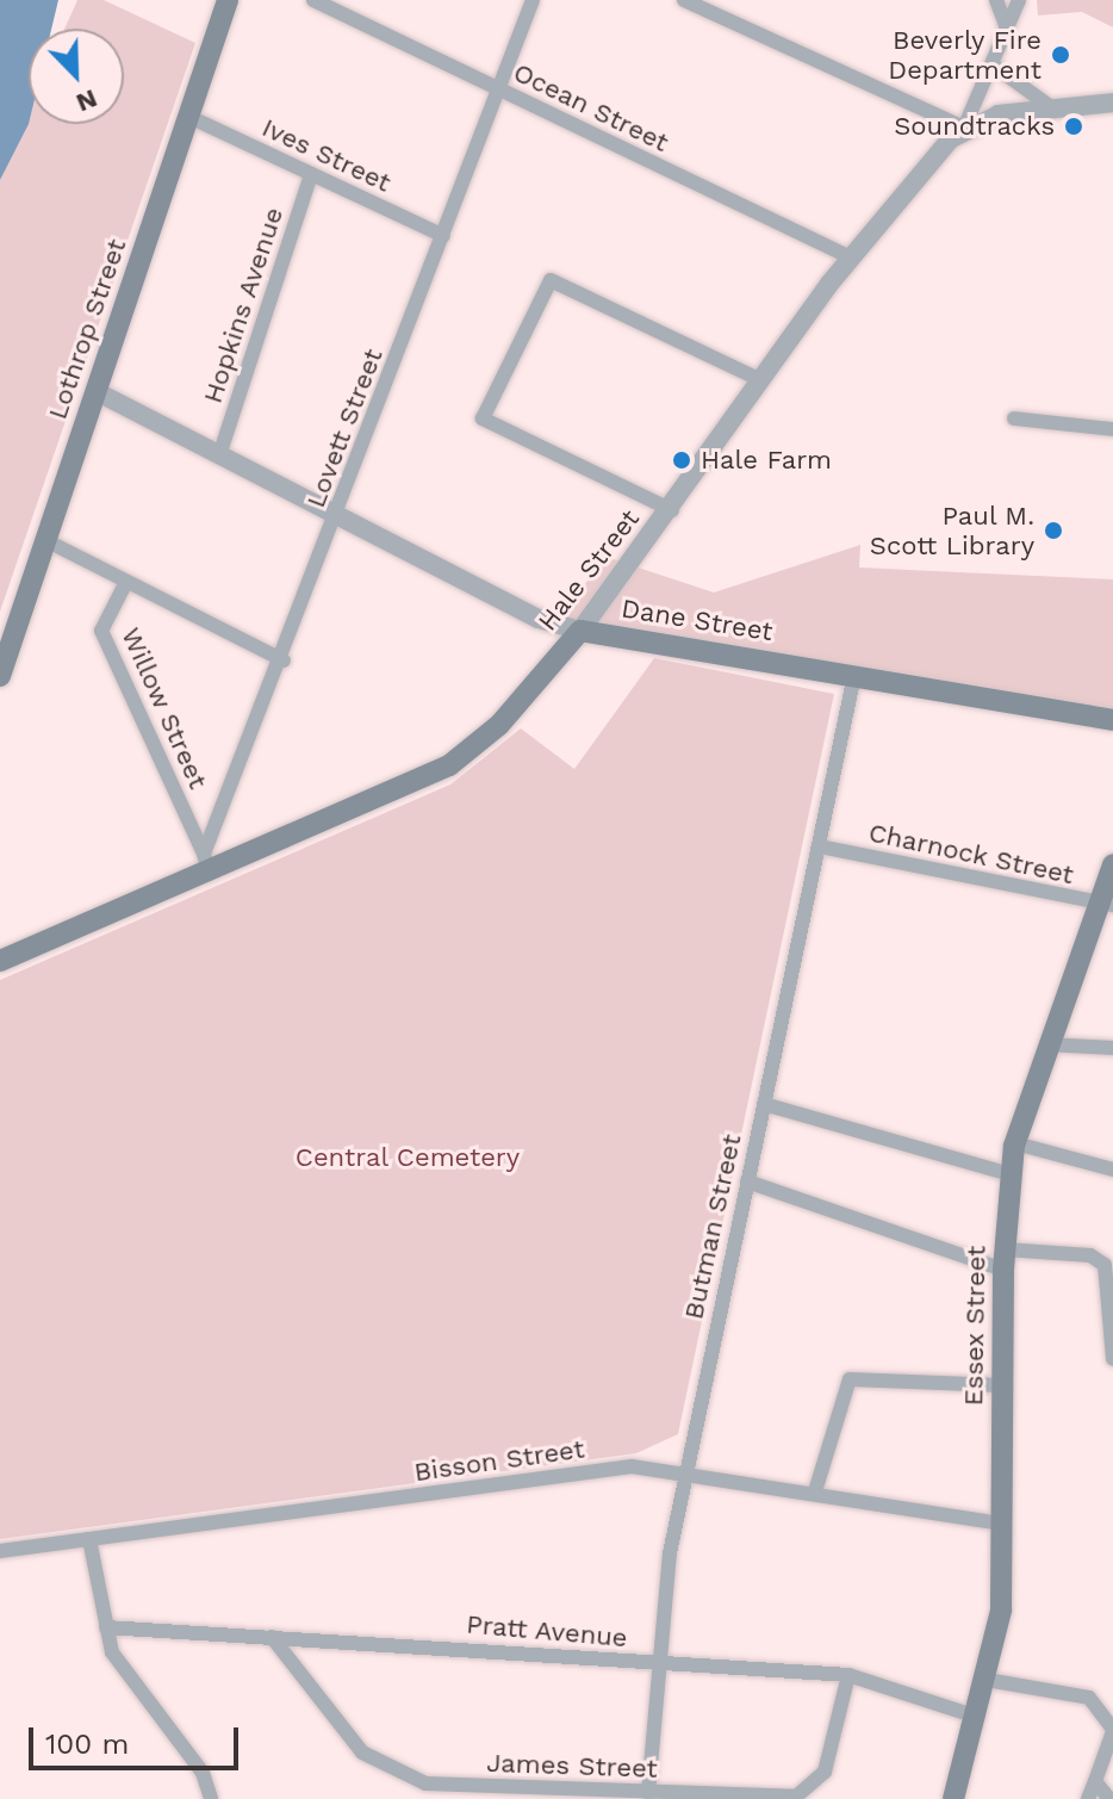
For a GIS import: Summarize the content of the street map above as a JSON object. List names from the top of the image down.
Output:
{
  "streets": {
    "main road": [
      "Lothrop Street",
      "Hale Street",
      "Dane Street",
      "Essex Street"
    ],
    "street": [
      "Ocean Street",
      "Ives Street",
      "Hopkins Avenue",
      "Lovett Street",
      "Willow Street",
      "Charnock Street",
      "Butman Street",
      "Bisson Street",
      "Pratt Avenue",
      "James Street"
    ]
  },
  "crossings": [
    ["Ocean Street", "Lovett Street"],
    ["Ocean Street", "Hale Street"],
    ["Ives Street", "Hopkins Avenue"],
    ["Ives Street", "Lothrop Street"],
    ["Ives Street", "Lovett Street"],
    ["Hopkins Avenue", "Dane Street"],
    ["Lothrop Street", "Dane Street"],
    ["Lovett Street", "Hale Street"],
    ["Lovett Street", "Dane Street"],
    ["Lovett Street", "Willow Street"],
    ["Hale Street", "Dane Street"],
    ["Hale Street", "Willow Street"],
    ["Dane Street", "Butman Street"],
    ["Charnock Street", "Butman Street"],
    ["Charnock Street", "Essex Street"],
    ["Butman Street", "Bisson Street"],
    ["Butman Street", "Pratt Avenue"],
    ["Butman Street", "James Street"],
    ["Essex Street", "Bisson Street"],
    ["Essex Street", "Pratt Avenue"],
    ["Pratt Avenue", "James Street"]
  ],
  "parks": ["Central Cemetery"],
  "places": [
    "Beverly Fire Department",
    "Soundtracks",
    "Hale Farm",
    "Paul M. Scott Library"
  ],
  "scale_bar": "100 m",
  "north": "bottom right"
}
